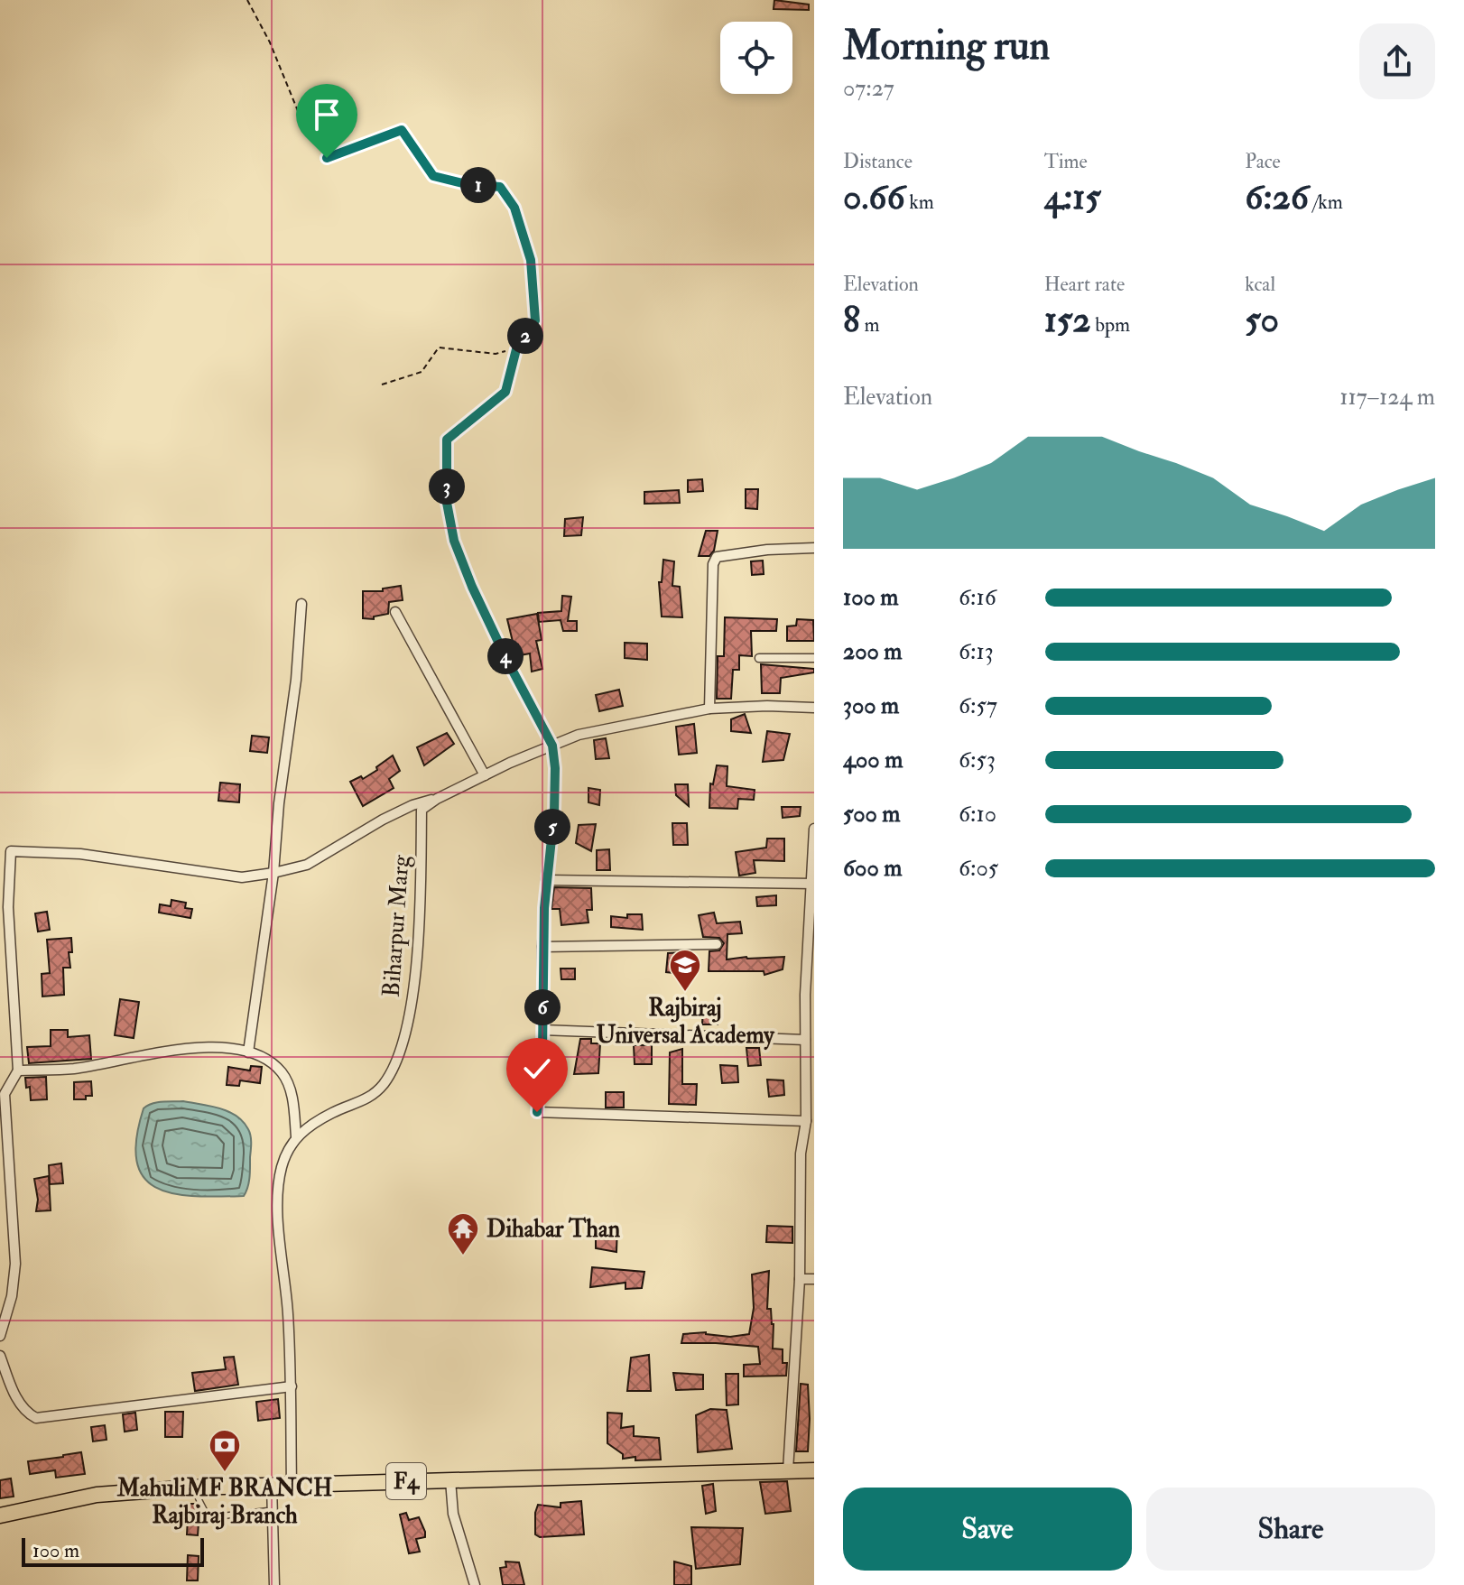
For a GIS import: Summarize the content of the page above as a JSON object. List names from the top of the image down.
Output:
{
  "streets": {
    "main road": ["F4"],
    "street": ["Biharpur Marg"]
  },
  "places": {
    "school or university": ["Rajbiraj Universal Academy"],
    "temple": ["Dihabar Than"],
    "bank": ["MahuliMF BRANCH Rajbiraj Branch"]
  },
  "scale_bar": "100 m",
  "page": {
    "heading": ["Morning run", "07:27"],
    "stats": [
      ["Distance", "0.66 km"],
      ["Time", "4:15"],
      ["Pace", "6:26 /km"],
      ["Elevation", "8 m"],
      ["Heart rate", "152 bpm"],
      ["kcal", "50"]
    ],
    "pins": [
      "1",
      "2",
      "3",
      "4",
      "5",
      "6"
    ],
    "chart": ["Elevation", "117–124 m"],
    "list": [
      {
        "name": "100 m",
        "note": "6:16"
      },
      {
        "name": "200 m",
        "note": "6:13"
      },
      {
        "name": "300 m",
        "note": "6:57"
      },
      {
        "name": "400 m",
        "note": "6:53"
      },
      {
        "name": "500 m",
        "note": "6:10"
      },
      {
        "name": "600 m",
        "note": "6:05"
      }
    ],
    "buttons": ["Save", "Share"],
    "scale": "100 m"
  }
}
